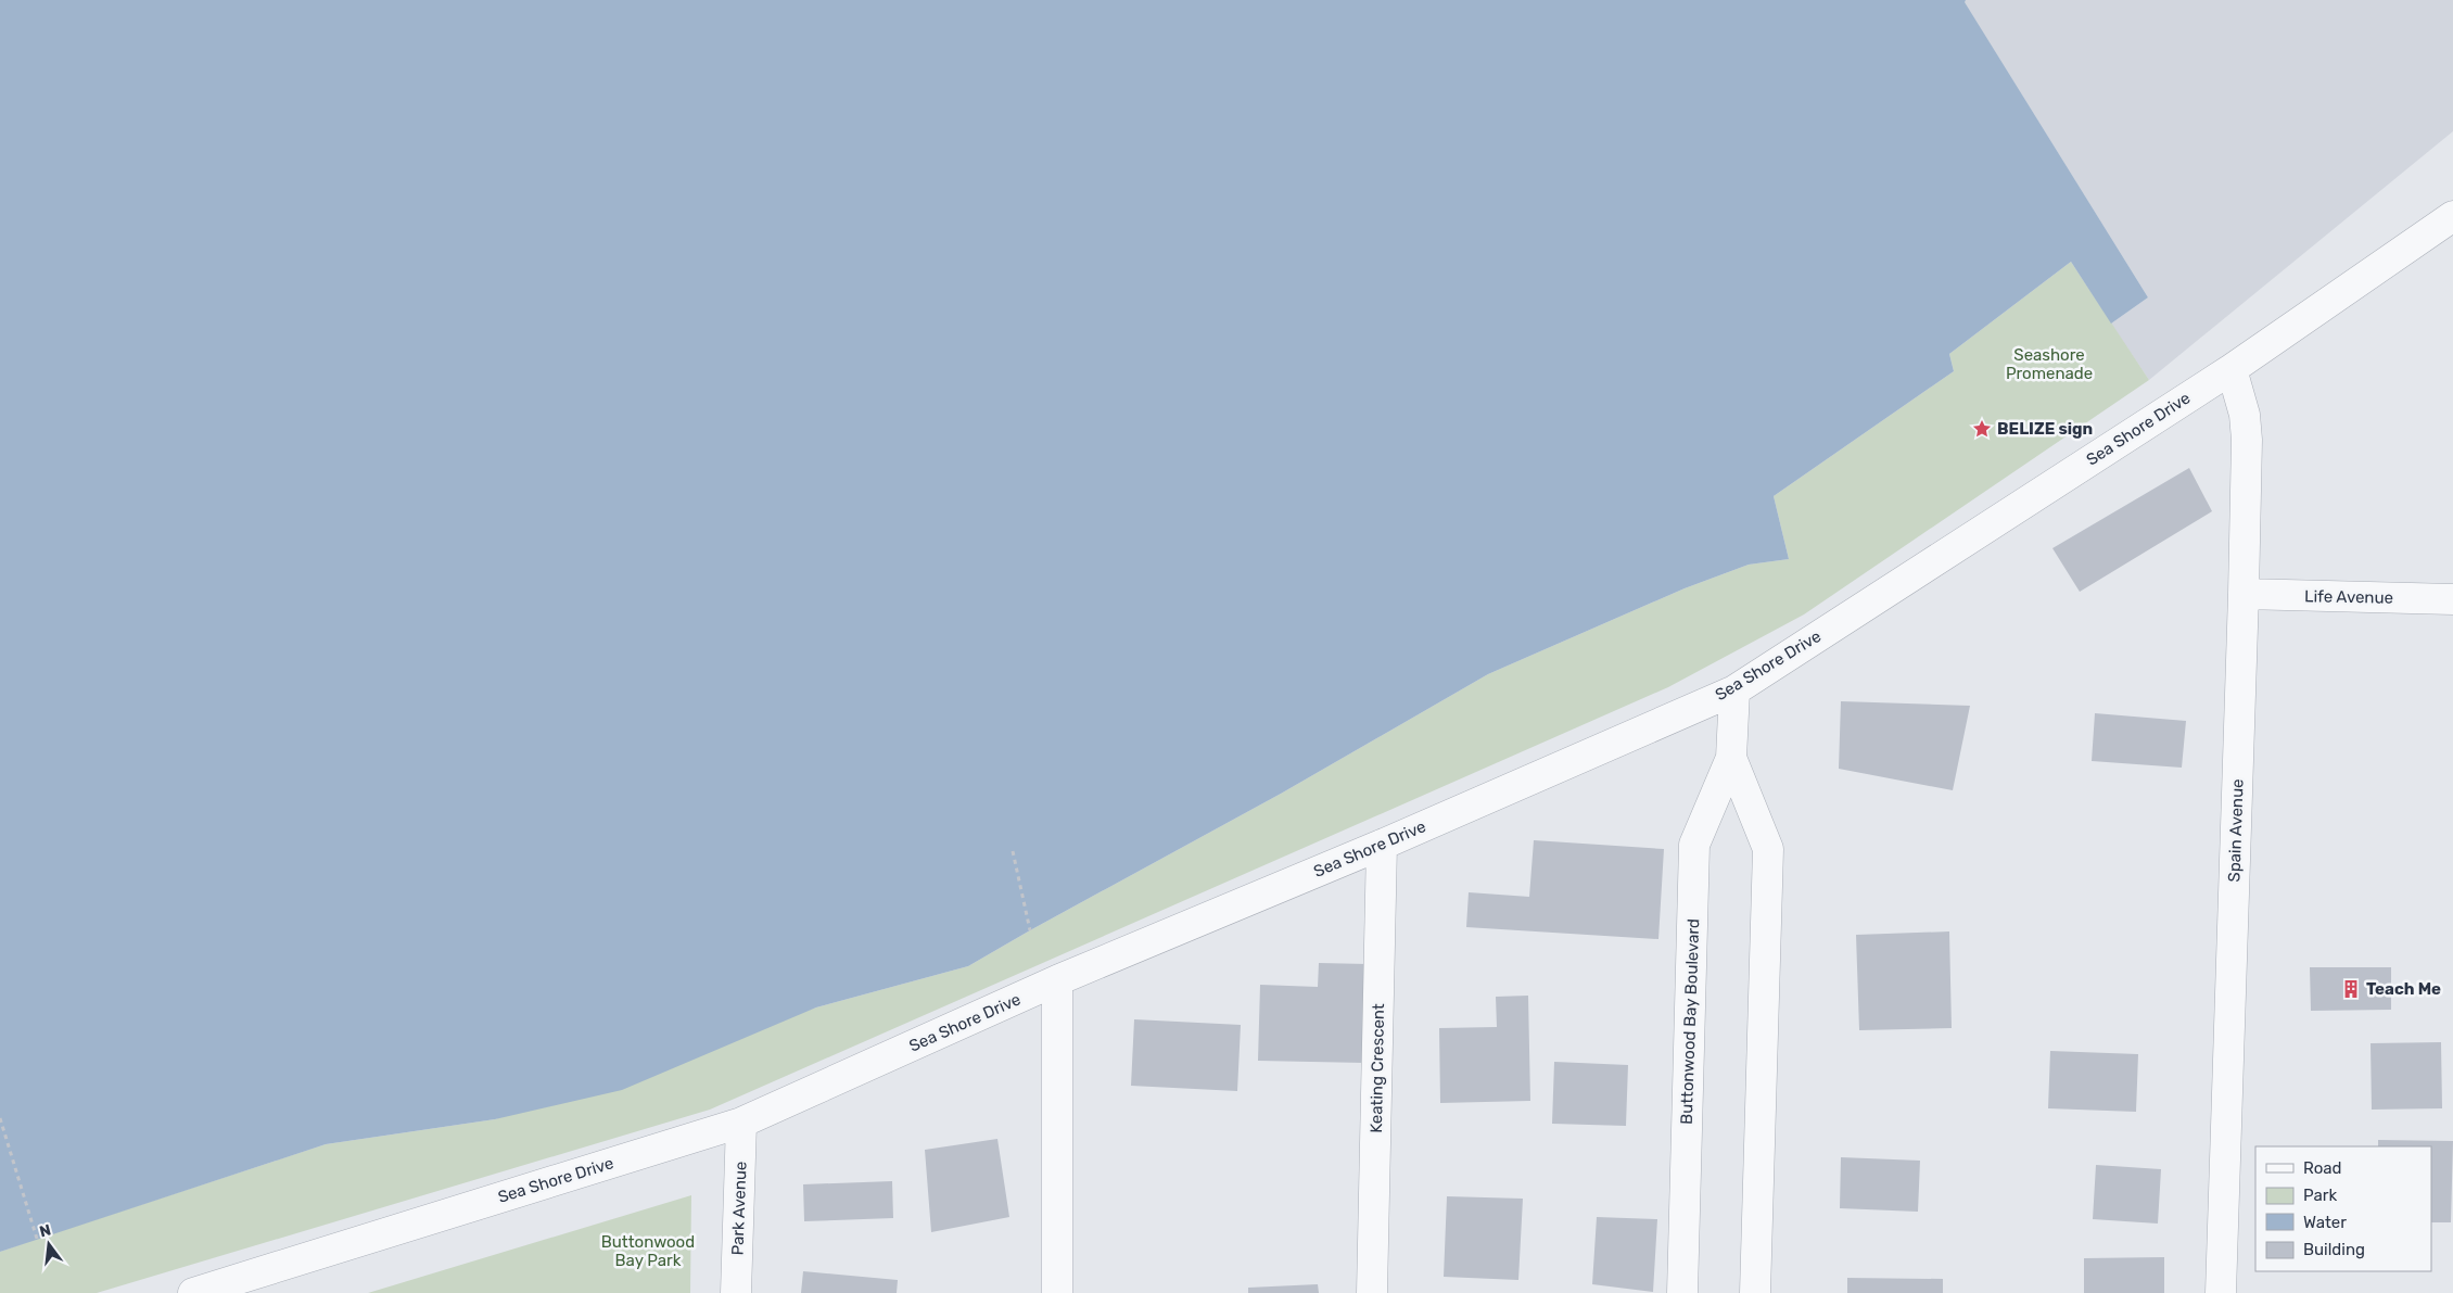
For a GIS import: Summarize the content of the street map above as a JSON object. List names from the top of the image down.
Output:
{
  "streets": {
    "street": [
      "Sea Shore Drive",
      "Life Avenue",
      "Spain Avenue",
      "Buttonwood Bay Boulevard",
      "Keating Crescent",
      "Park Avenue"
    ]
  },
  "crossings": [
    ["Sea Shore Drive", "Spain Avenue"],
    ["Sea Shore Drive", "Buttonwood Bay Boulevard"],
    ["Sea Shore Drive", "Keating Crescent"],
    ["Sea Shore Drive", "Park Avenue"],
    ["Life Avenue", "Spain Avenue"]
  ],
  "parks": ["Seashore Promenade", "Buttonwood Bay Park"],
  "places": {
    "place": ["BELIZE sign"],
    "building": ["Teach Me"]
  },
  "legend": [
    "Road",
    "Park",
    "Water",
    "Building"
  ],
  "north": "top"
}
